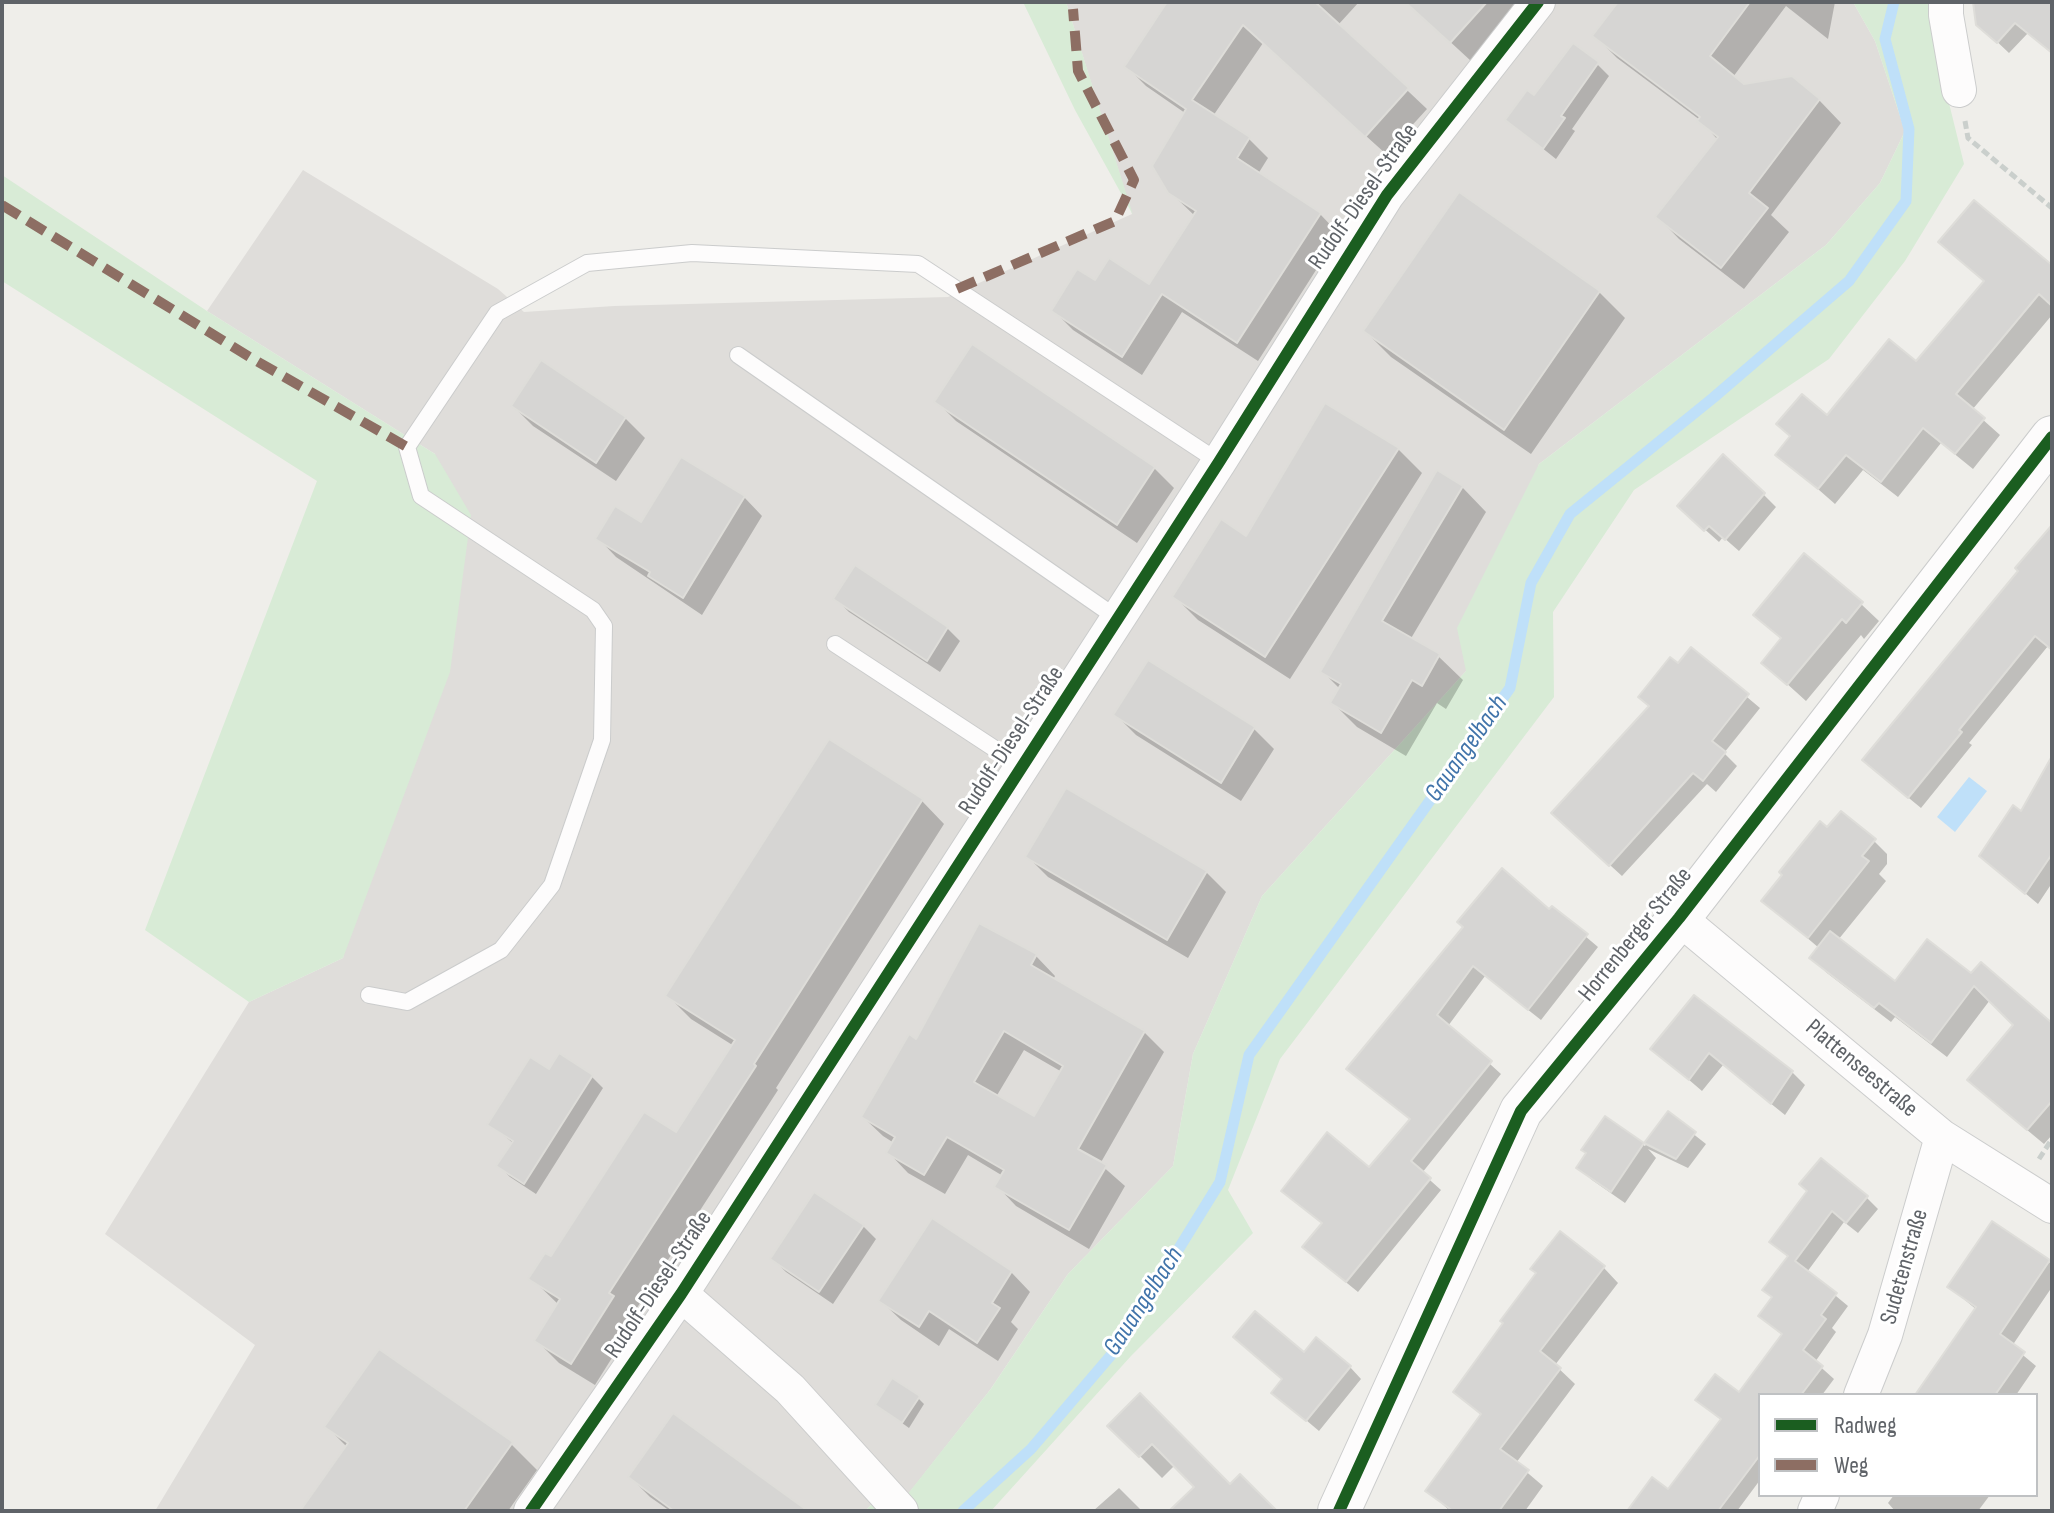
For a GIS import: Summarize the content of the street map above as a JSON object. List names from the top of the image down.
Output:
{
  "streets": {
    "street": [
      "Rudolf-Diesel-Straße",
      "Horrenberger Straße",
      "Plattenseestraße",
      "Sudetenstraße"
    ]
  },
  "crossings": [
    ["Horrenberger Straße", "Plattenseestraße"],
    ["Plattenseestraße", "Sudetenstraße"]
  ],
  "water": ["Gauangelbach"],
  "legend": ["Radweg", "Weg"]
}
